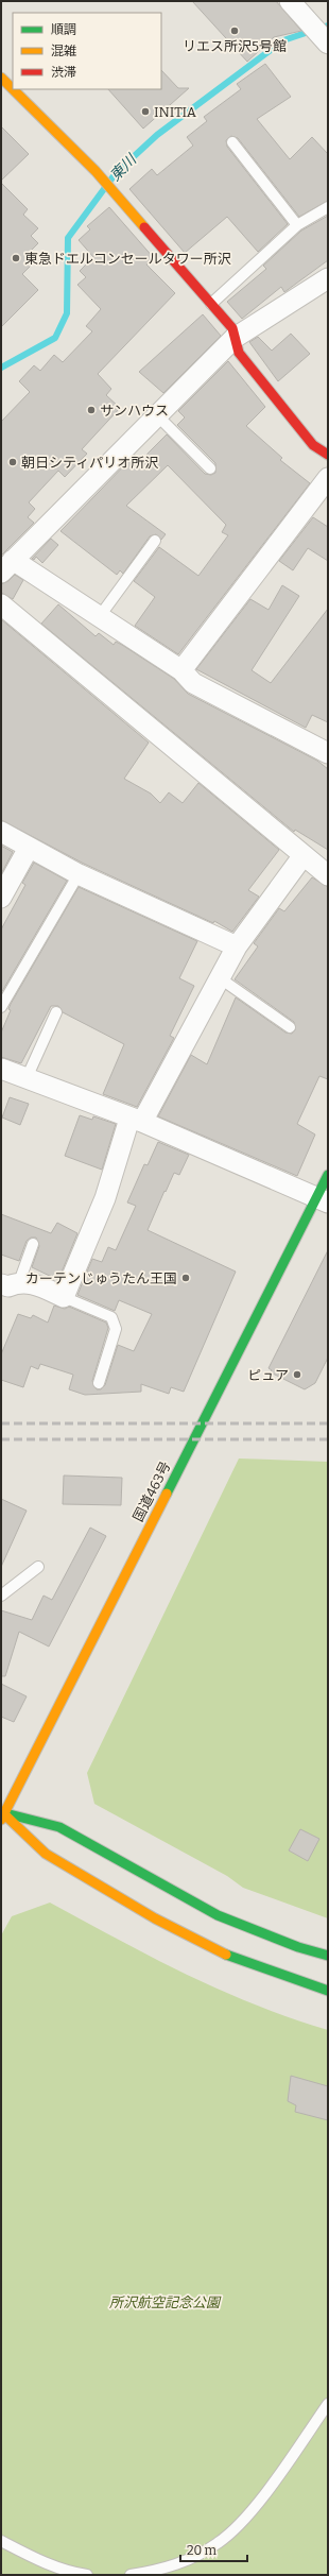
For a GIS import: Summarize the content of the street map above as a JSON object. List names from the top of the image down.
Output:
{
  "streets": {
    "main road": ["国道463号"]
  },
  "water": ["東川"],
  "parks": ["所沢航空記念公園"],
  "places": [
    "リエス所沢5号館",
    "INITIA",
    "東急ドエルコンセールタワー所沢",
    "サンハウス",
    "朝日シティパリオ所沢",
    "カーテンじゅうたん王国",
    "ピュア"
  ],
  "legend": ["順調", "混雑", "渋滞"],
  "scale_bar": "20 m"
}
